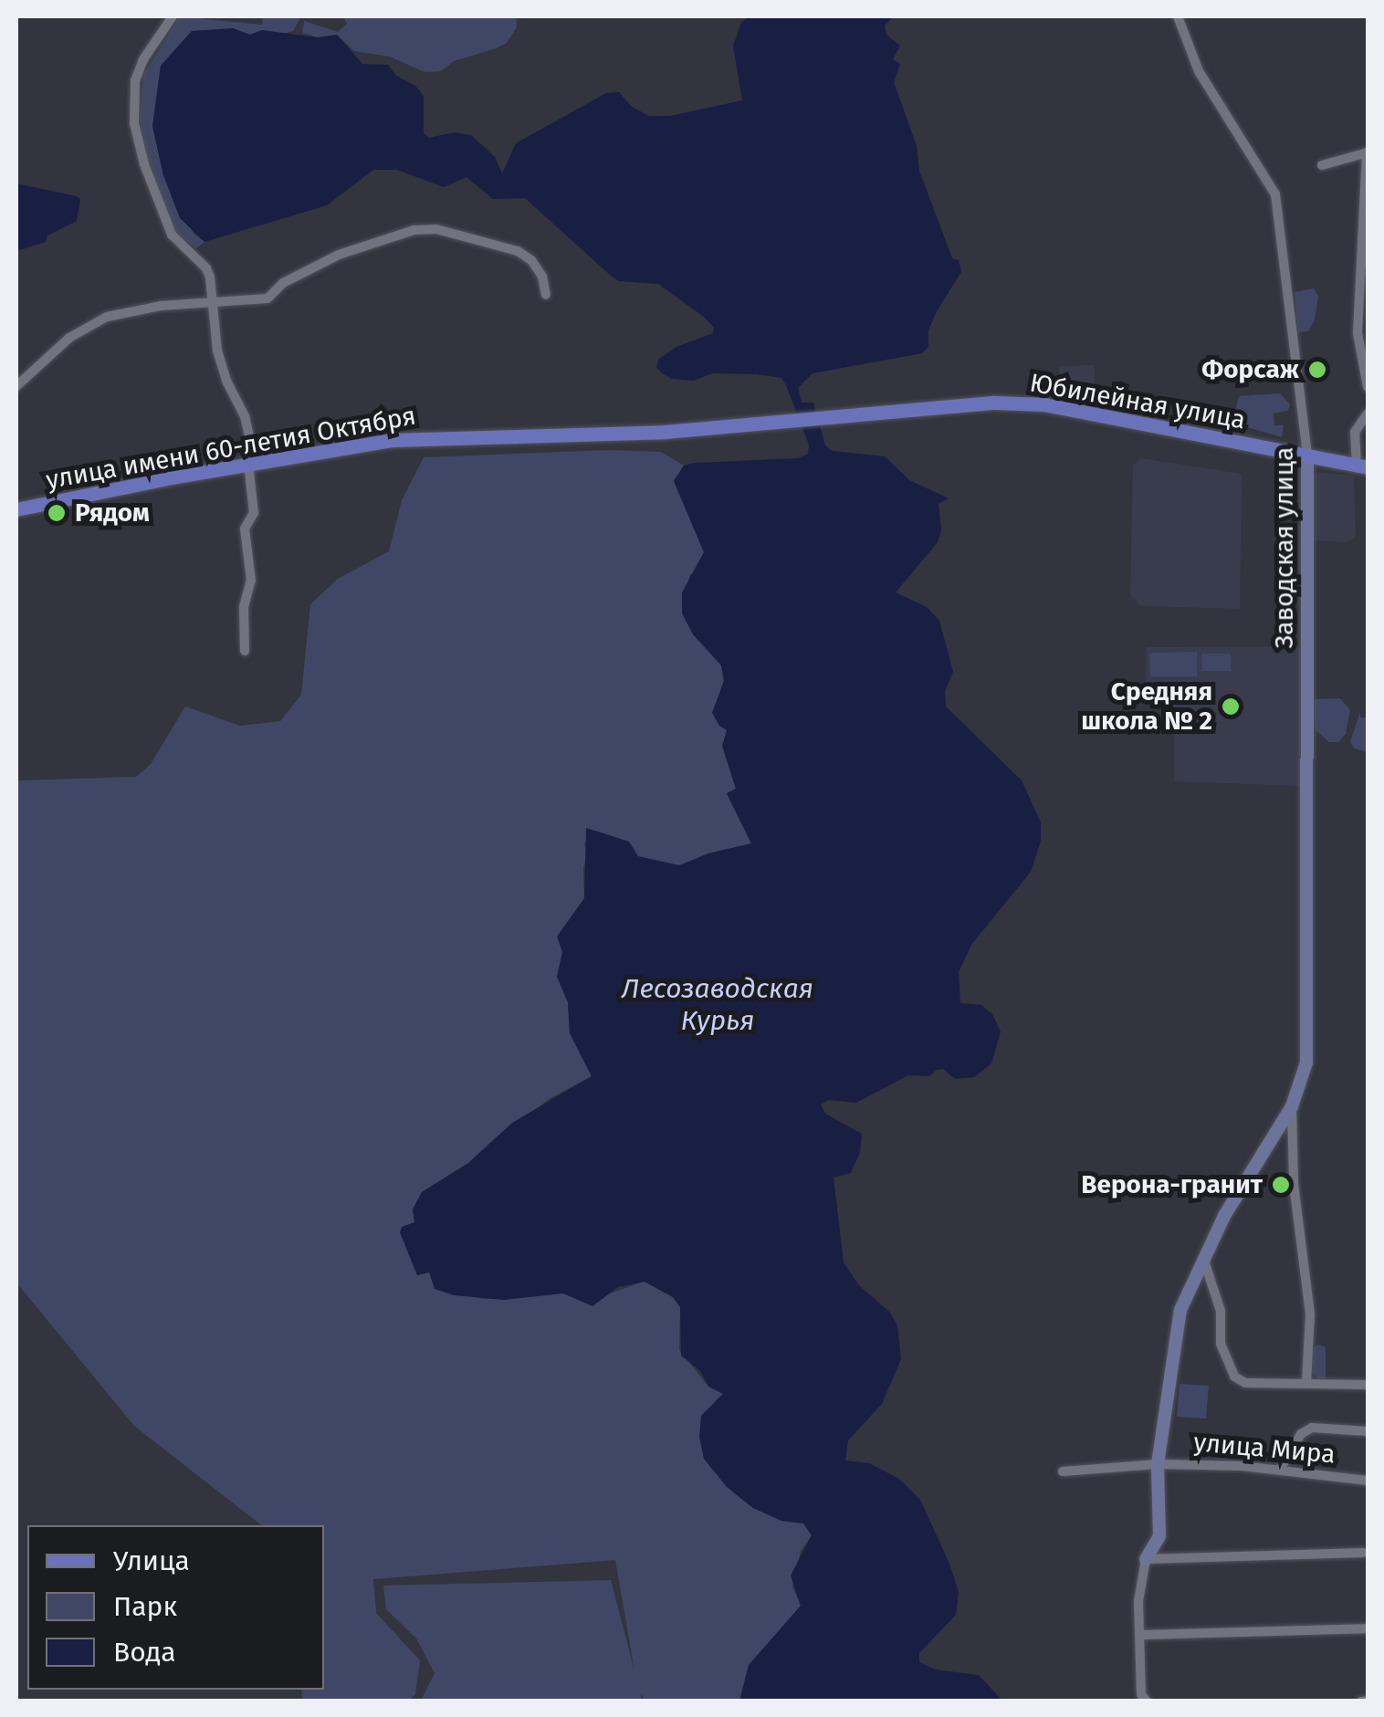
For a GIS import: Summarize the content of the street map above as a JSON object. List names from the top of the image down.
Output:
{
  "streets": {
    "main road": ["Юбилейная улица", "улица имени 60-летия Октября"],
    "street": ["Заводская улица", "улица Мира"]
  },
  "crossings": [
    ["Юбилейная улица", "улица имени 60-летия Октября"],
    ["Юбилейная улица", "Заводская улица"],
    ["Заводская улица", "улица Мира"]
  ],
  "water": ["Лесозаводская Курья"],
  "places": [
    "Форсаж",
    "Рядом",
    "Средняя школа № 2",
    "Верона-гранит"
  ],
  "legend": ["Улица", "Парк", "Вода"]
}
